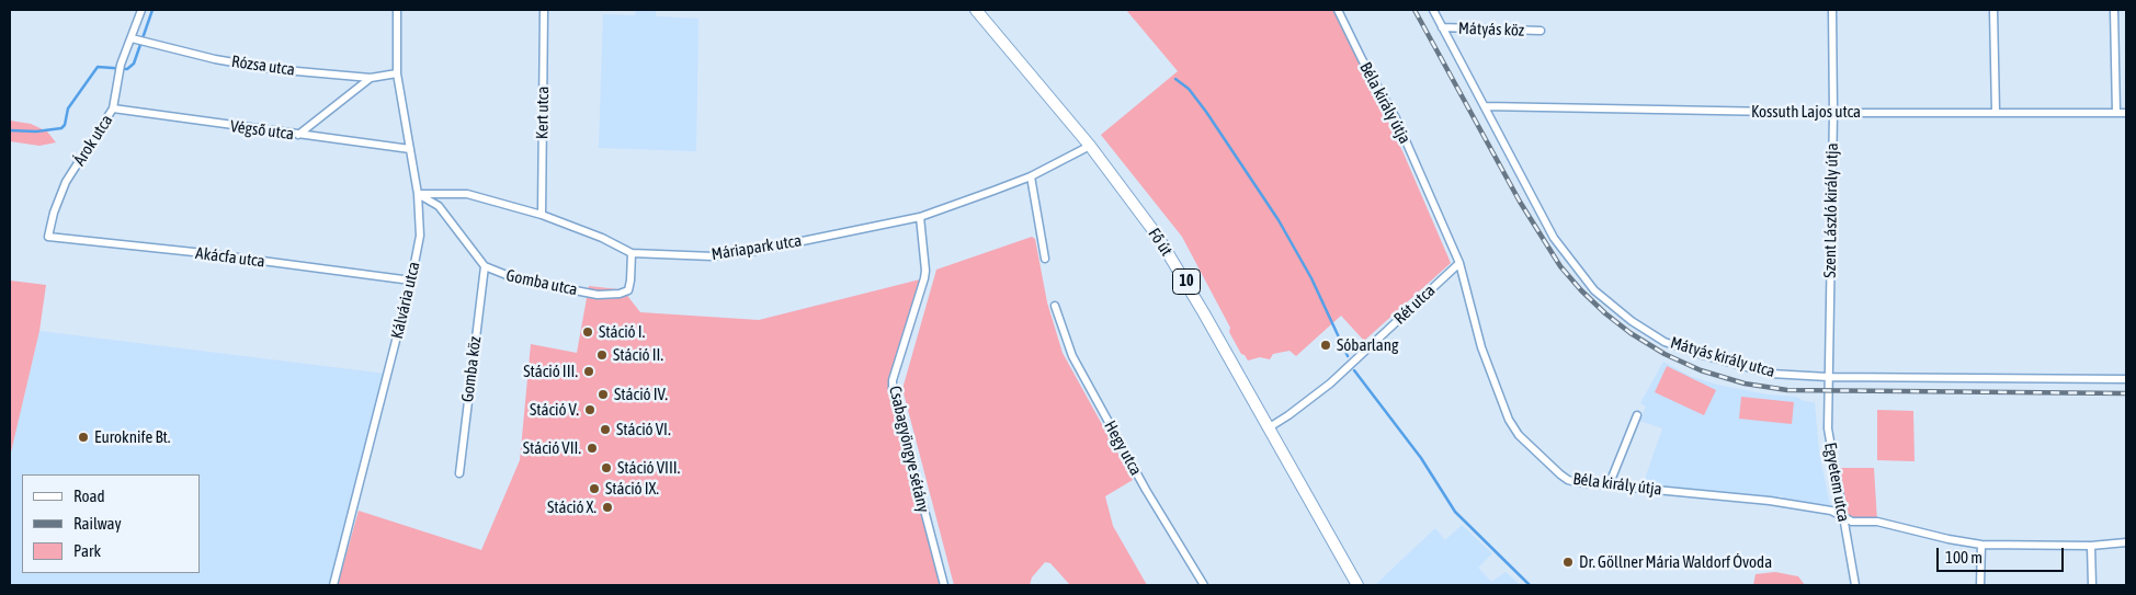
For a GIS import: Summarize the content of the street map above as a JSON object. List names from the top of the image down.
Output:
{
  "streets": {
    "main road": ["Fő út", "10"],
    "street": [
      "Mátyás köz",
      "Rózsa utca",
      "Béla király útja",
      "Kossuth Lajos utca",
      "Kert utca",
      "Végső utca",
      "Árok utca",
      "Szent László király útja",
      "Máriapark utca",
      "Akácfa utca",
      "Gomba utca",
      "Kálvária utca",
      "Rét utca",
      "Mátyás király utca",
      "Gomba köz",
      "Hegy utca",
      "Csabagyöngye sétány",
      "Egyetem utca"
    ]
  },
  "crossings": [
    ["Mátyás köz", "Mátyás király utca"],
    ["Rózsa utca", "Árok utca"],
    ["Rózsa utca", "Kálvária utca"],
    ["Béla király útja", "Rét utca"],
    ["Béla király útja", "Egyetem utca"],
    ["Kossuth Lajos utca", "Szent László király útja"],
    ["Kossuth Lajos utca", "Mátyás király utca"],
    ["Kert utca", "Máriapark utca"],
    ["Végső utca", "Árok utca"],
    ["Végső utca", "Kálvária utca"],
    ["Árok utca", "Akácfa utca"],
    ["Szent László király útja", "Mátyás király utca"],
    ["Szent László király útja", "Egyetem utca"],
    ["Fő út", "Máriapark utca"],
    ["Fő út", "Rét utca"],
    ["Máriapark utca", "Gomba utca"],
    ["Máriapark utca", "Kálvária utca"],
    ["Máriapark utca", "Csabagyöngye sétány"],
    ["Akácfa utca", "Kálvária utca"],
    ["Gomba utca", "Kálvária utca"],
    ["Gomba utca", "Gomba köz"],
    ["Mátyás király utca", "Egyetem utca"]
  ],
  "places": [
    "Stáció I.",
    "Sóbarlang",
    "Stáció II.",
    "Stáció III.",
    "Stáció IV.",
    "Stáció V.",
    "Stáció VI.",
    "Euroknife Bt.",
    "Stáció VII.",
    "Stáció VIII.",
    "Stáció IX.",
    "Stáció X.",
    "Dr. Göllner Mária Waldorf Óvoda"
  ],
  "legend": ["Road", "Railway", "Park"],
  "scale_bar": "100 m"
}
